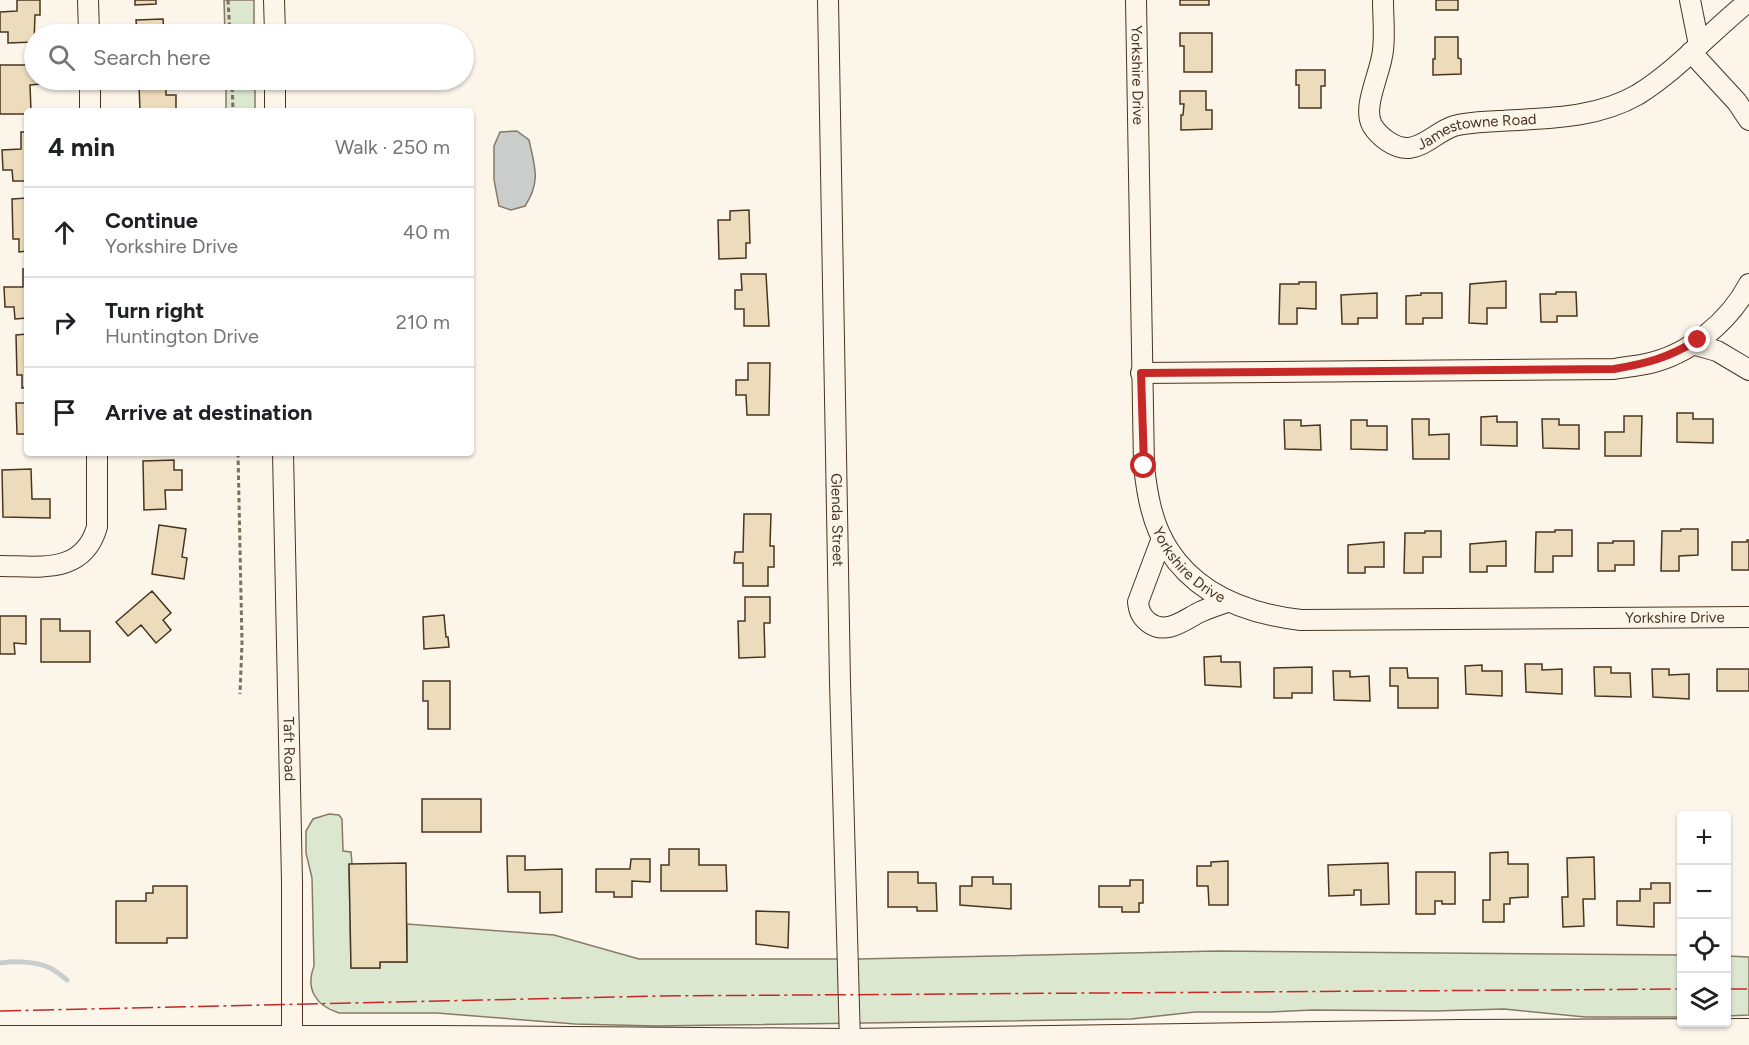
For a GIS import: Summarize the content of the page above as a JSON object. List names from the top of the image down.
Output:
{
  "streets": {
    "street": [
      "Yorkshire Drive",
      "Jamestowne Road",
      "Glenda Street",
      "Taft Road"
    ]
  },
  "page": {
    "search": "Search here",
    "heading": ["4 min", "Walk · 250 m"],
    "list": [
      ["Continue", "Yorkshire Drive", "40 m"],
      ["Turn right", "Huntington Drive", "210 m"],
      "Arrive at destination"
    ],
    "map_buttons": ["+", "−"]
  }
}
